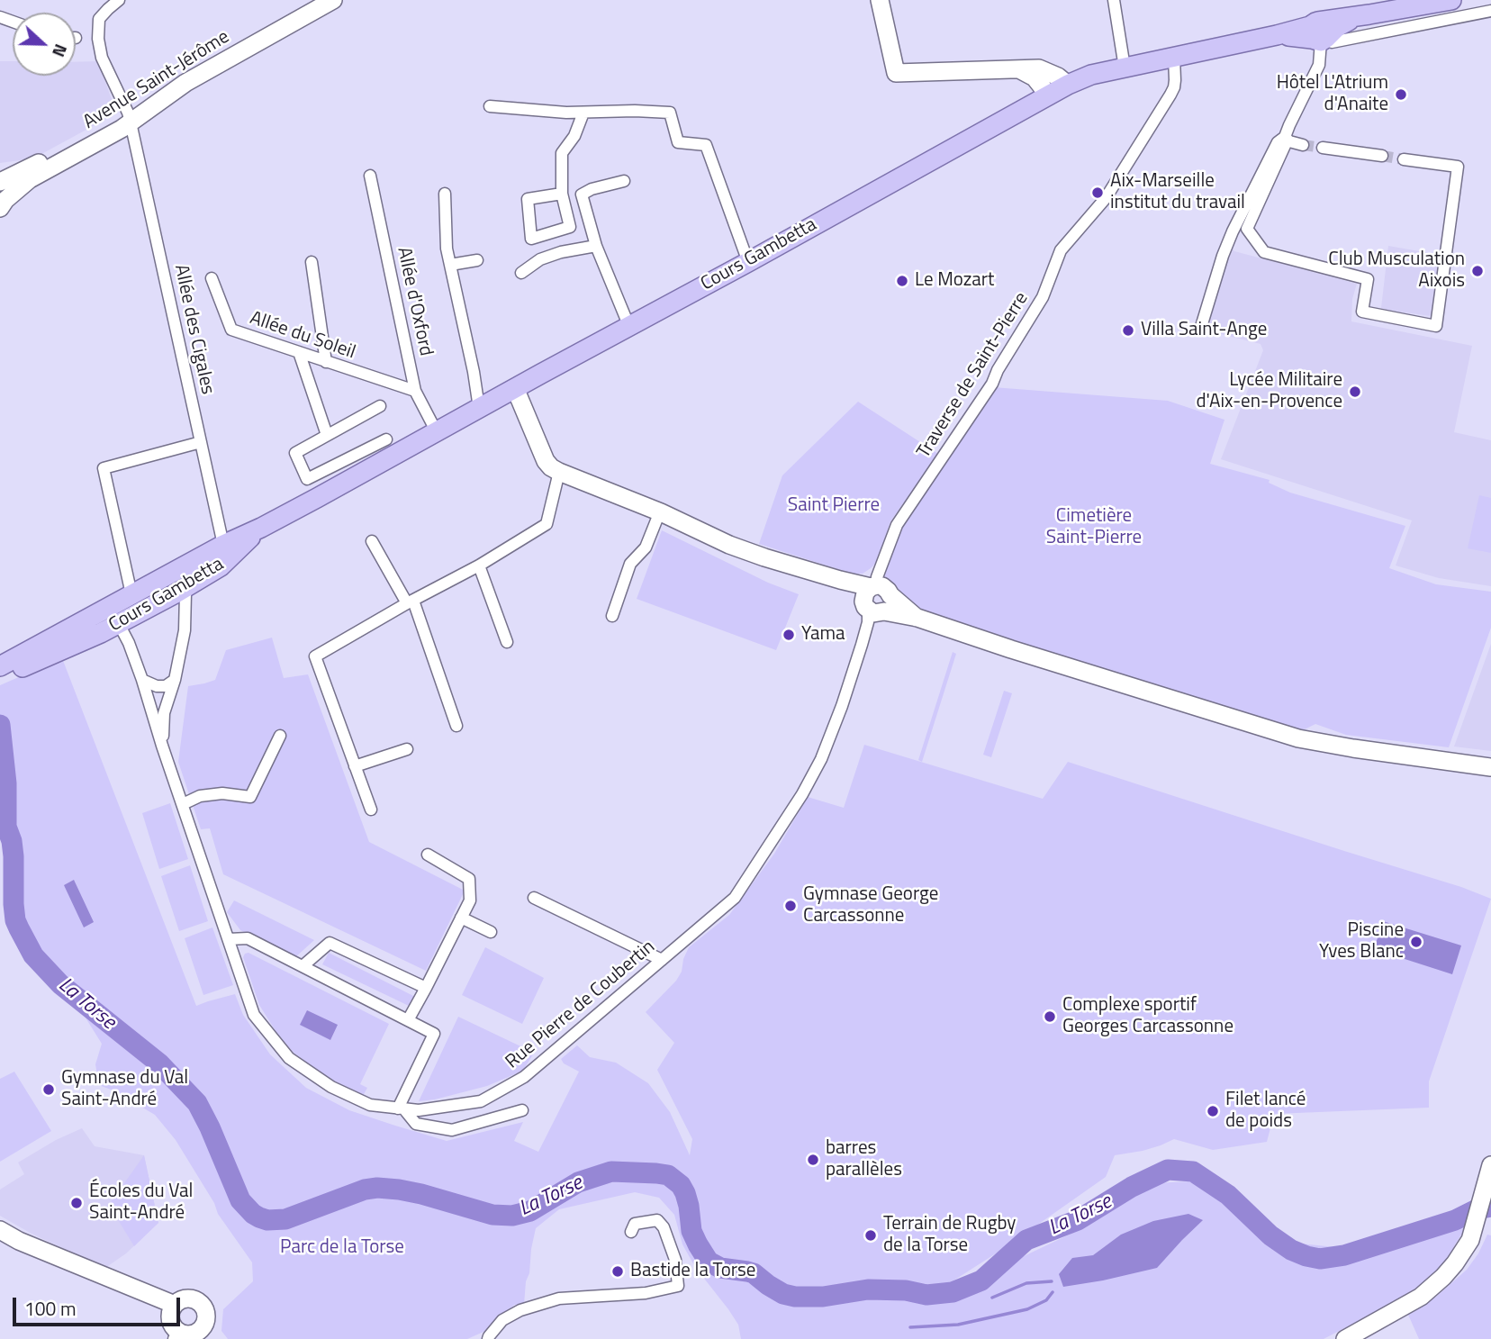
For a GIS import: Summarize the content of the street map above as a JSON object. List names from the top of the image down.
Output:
{
  "streets": {
    "main road": ["Cours Gambetta"],
    "street": [
      "Avenue Saint-Jérôme",
      "Allée d'Oxford",
      "Allée des Cigales",
      "Allée du Soleil",
      "Traverse de Saint-Pierre",
      "Rue Pierre de Coubertin"
    ]
  },
  "crossings": [
    ["Avenue Saint-Jérôme", "Allée des Cigales"],
    ["Cours Gambetta", "Allée d'Oxford"],
    ["Cours Gambetta", "Allée des Cigales"],
    ["Cours Gambetta", "Traverse de Saint-Pierre"],
    ["Cours Gambetta", "Rue Pierre de Coubertin"],
    ["Allée d'Oxford", "Allée du Soleil"],
    ["Traverse de Saint-Pierre", "Rue Pierre de Coubertin"]
  ],
  "water": ["La Torse"],
  "parks": ["Saint Pierre", "Cimetière Saint-Pierre", "Parc de la Torse"],
  "places": [
    "Hôtel L'Atrium d'Anaite",
    "Aix-Marseille institut du travail",
    "Club Musculation Aixois",
    "Le Mozart",
    "Villa Saint-Ange",
    "Lycée Militaire d'Aix-en-Provence",
    "Yama",
    "Gymnase George Carcassonne",
    "Piscine Yves Blanc",
    "Complexe sportif Georges Carcassonne",
    "Gymnase du Val Saint-André",
    "Filet lancé de poids",
    "barres parallèles",
    "Écoles du Val Saint-André",
    "Terrain de Rugby de la Torse",
    "Bastide la Torse"
  ],
  "scale_bar": "100 m",
  "north": "right"
}
